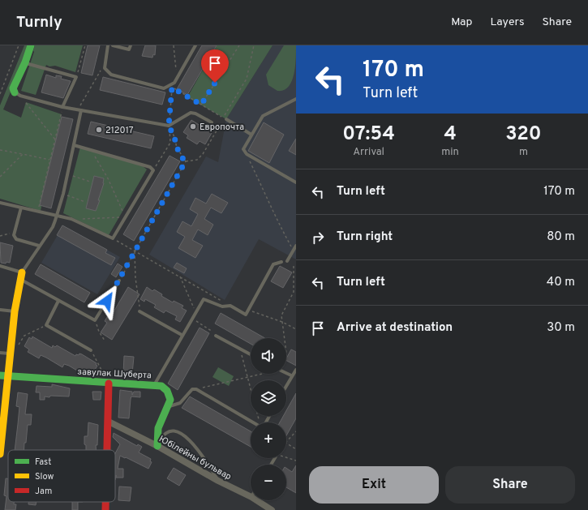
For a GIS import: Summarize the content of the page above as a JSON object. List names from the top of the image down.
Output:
{
  "streets": {
    "street": ["завулак Шуберта", "Юбілейны бульвар"]
  },
  "places": ["Европочта", "212017"],
  "legend": ["Fast", "Slow", "Jam"],
  "page": {
    "header": "Turnly",
    "nav": ["Map", "Layers", "Share"],
    "turn": ["170 m", "Turn left"],
    "eta": [
      "07:54",
      "Arrival",
      "4",
      "min",
      "320",
      "m"
    ],
    "list": [
      {
        "name": "Turn left",
        "value": "170 m"
      },
      {
        "name": "Turn right",
        "value": "80 m"
      },
      {
        "name": "Turn left",
        "value": "40 m"
      },
      {
        "name": "Arrive at destination",
        "value": "30 m"
      }
    ],
    "map_buttons": ["+", "−"],
    "buttons": ["Exit", "Share"]
  }
}
